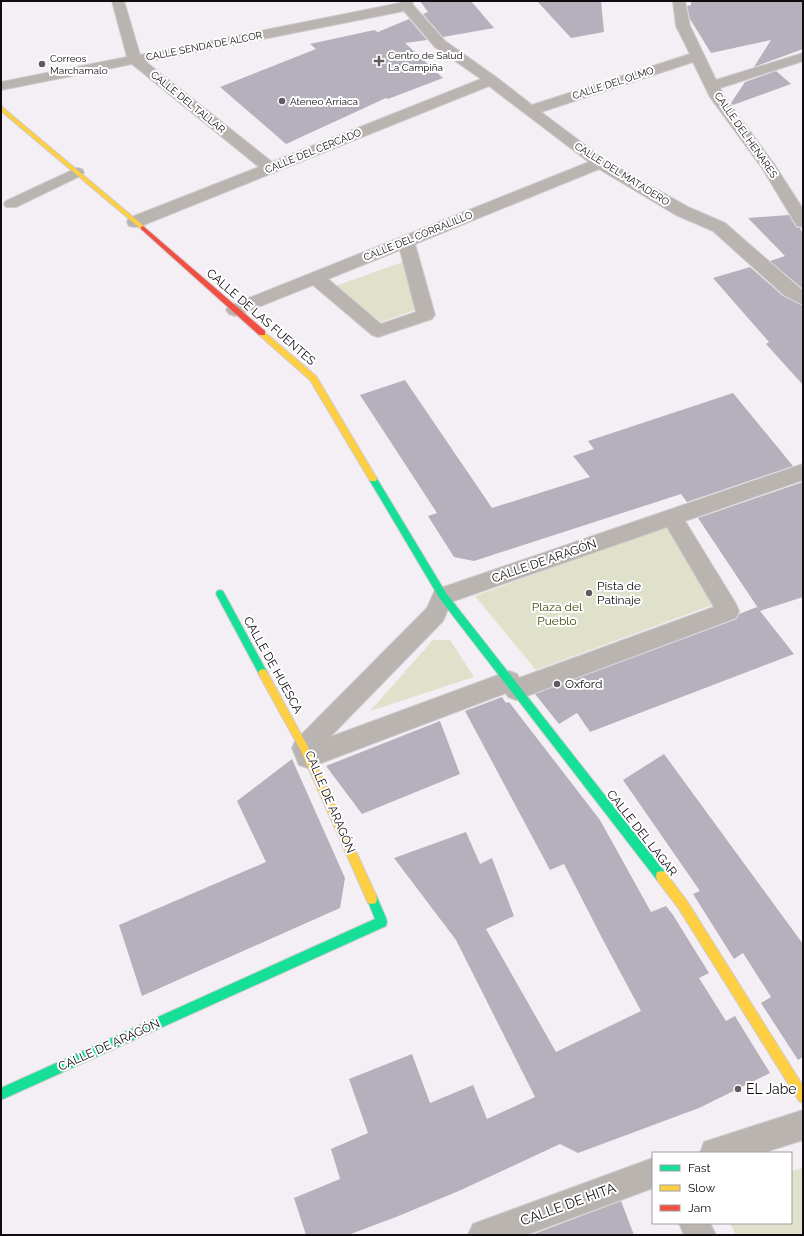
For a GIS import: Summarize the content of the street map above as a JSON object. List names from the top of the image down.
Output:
{
  "streets": {
    "street": [
      "CALLE SENDA DE ALCOR",
      "CALLE DEL OLMO",
      "CALLE DEL TALLAR",
      "CALLE DEL HENARES",
      "CALLE DEL CERCADO",
      "CALLE DEL MATADERO",
      "CALLE DEL CORRALILLO",
      "CALLE DE LAS FUENTES",
      "CALLE DE ARAGÓN",
      "CALLE DE HUESCA",
      "CALLE DEL LAGAR",
      "CALLE DE HITA"
    ]
  },
  "crossings": [
    ["CALLE SENDA DE ALCOR", "CALLE DEL TALLAR"],
    ["CALLE SENDA DE ALCOR", "CALLE DEL MATADERO"],
    ["CALLE DEL OLMO", "CALLE DEL HENARES"],
    ["CALLE DEL OLMO", "CALLE DEL MATADERO"],
    ["CALLE DEL TALLAR", "CALLE DEL CERCADO"],
    ["CALLE DEL CERCADO", "CALLE DEL MATADERO"],
    ["CALLE DEL CERCADO", "CALLE DE LAS FUENTES"],
    ["CALLE DEL MATADERO", "CALLE DEL CORRALILLO"],
    ["CALLE DEL CORRALILLO", "CALLE DE LAS FUENTES"],
    ["CALLE DE LAS FUENTES", "CALLE DE ARAGÓN"],
    ["CALLE DE LAS FUENTES", "CALLE DEL LAGAR"],
    ["CALLE DE ARAGÓN", "CALLE DE HUESCA"],
    ["CALLE DE ARAGÓN", "CALLE DEL LAGAR"]
  ],
  "parks": ["Plaza del Pueblo"],
  "places": {
    "health": ["Centro de Salud La Campiña"],
    "other": [
      "Correos Marchamalo",
      "Ateneo Arriaca",
      "Pista de Patinaje",
      "Oxford",
      "EL Jabe"
    ]
  },
  "legend": ["Fast", "Slow", "Jam"]
}
